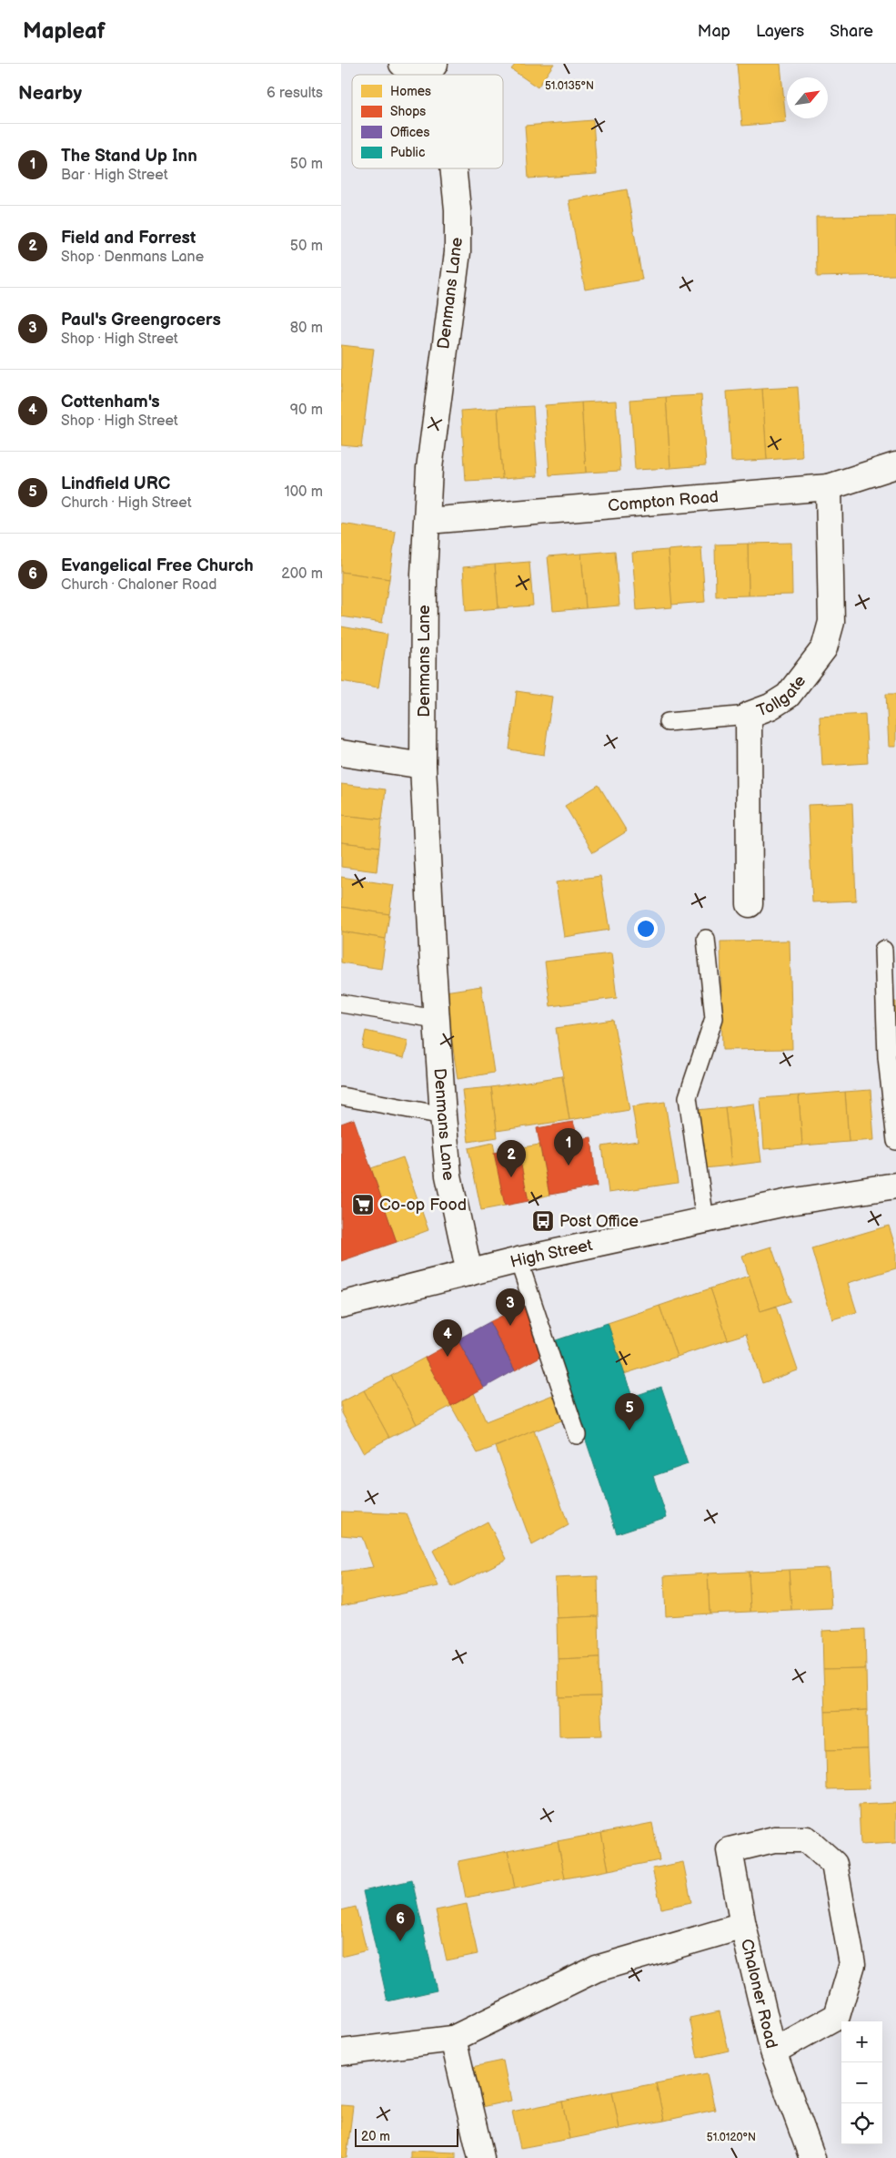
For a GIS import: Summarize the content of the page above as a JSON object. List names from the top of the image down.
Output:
{
  "streets": {
    "street": [
      "Denmans Lane",
      "Compton Road",
      "Tollgate",
      "High Street",
      "Chaloner Road"
    ]
  },
  "crossings": [
    ["Denmans Lane", "Compton Road"],
    ["Denmans Lane", "High Street"],
    ["Compton Road", "Tollgate"]
  ],
  "places": {
    "supermarket": ["Co-op Food"],
    "bus stop": ["Post Office"]
  },
  "legend": [
    "Homes",
    "Shops",
    "Offices",
    "Public"
  ],
  "scale_bar": "20 m",
  "north": "top right",
  "page": {
    "header": "Mapleaf",
    "nav": ["Map", "Layers", "Share"],
    "heading": ["Nearby", "6 results"],
    "list": [
      {
        "mark": "1",
        "name": "The Stand Up Inn",
        "note": "Bar · High Street",
        "value": "50 m"
      },
      {
        "mark": "2",
        "name": "Field and Forrest",
        "note": "Shop · Denmans Lane",
        "value": "50 m"
      },
      {
        "mark": "3",
        "name": "Paul's Greengrocers",
        "note": "Shop · High Street",
        "value": "80 m"
      },
      {
        "mark": "4",
        "name": "Cottenham's",
        "note": "Shop · High Street",
        "value": "90 m"
      },
      {
        "mark": "5",
        "name": "Lindfield URC",
        "note": "Church · High Street",
        "value": "100 m"
      },
      {
        "mark": "6",
        "name": "Evangelical Free Church",
        "note": "Church · Chaloner Road",
        "value": "200 m"
      }
    ],
    "pins": [
      "1",
      "2",
      "3",
      "4",
      "5",
      "6"
    ],
    "map_buttons": ["+", "−"],
    "scale": "20 m"
  },
  "coordinates": ["51.0135°N", "51.0120°N"]
}
